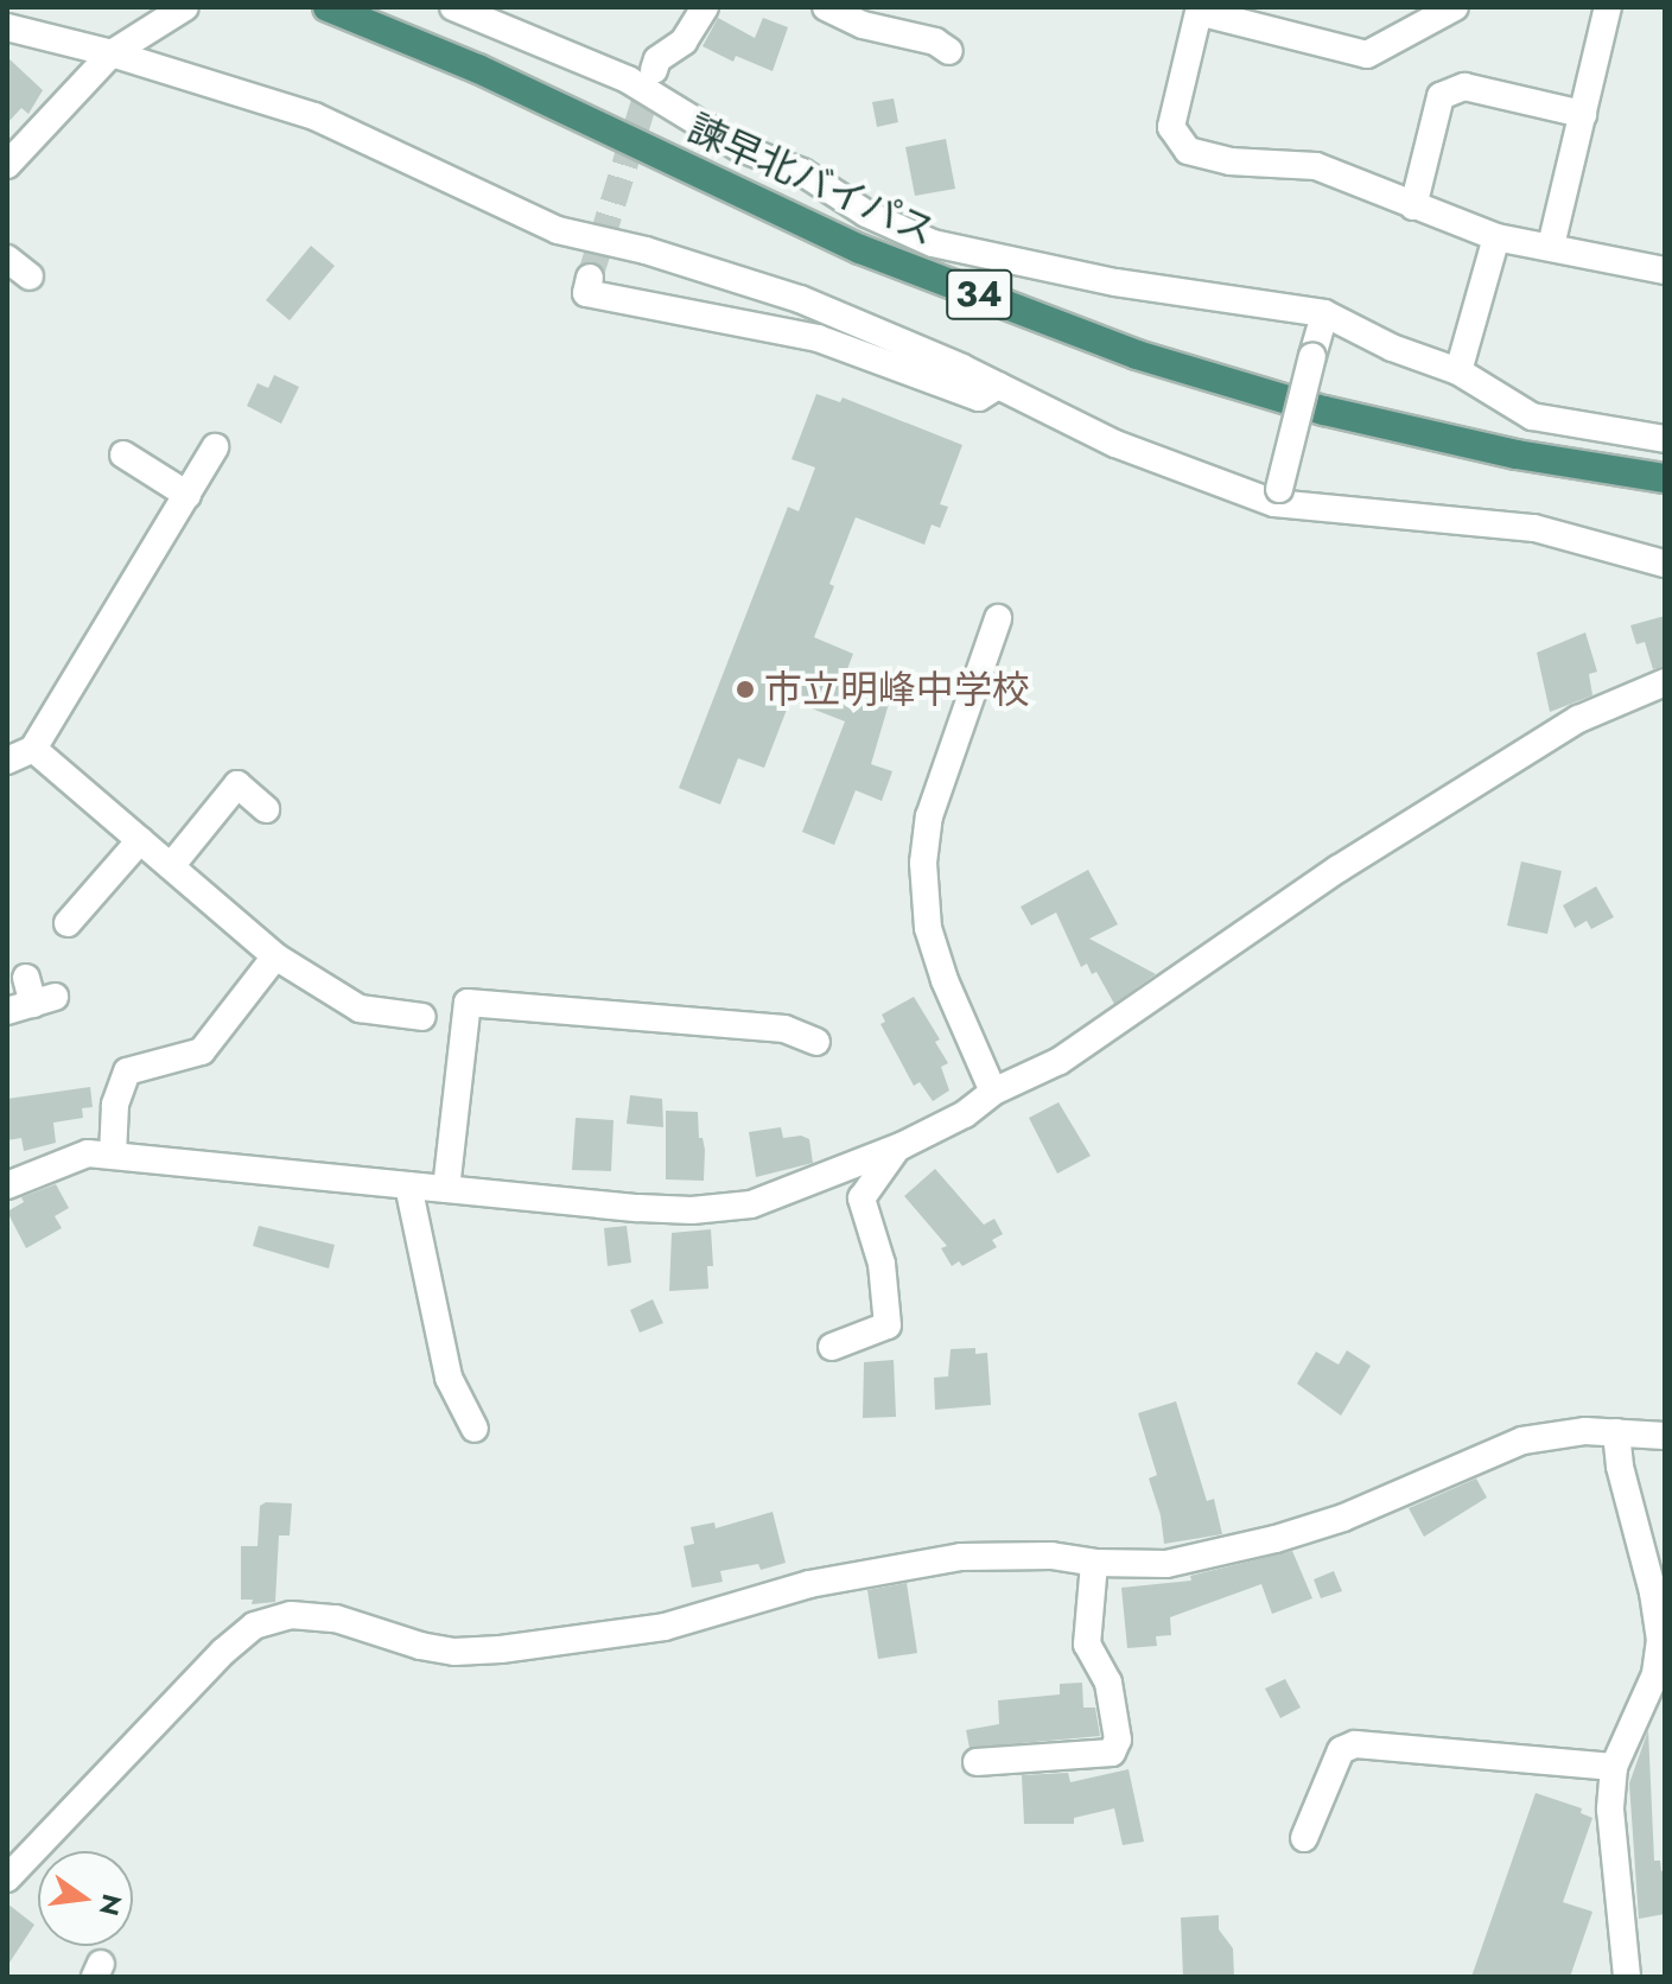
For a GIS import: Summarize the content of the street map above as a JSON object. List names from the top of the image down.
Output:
{
  "streets": {
    "highway": ["諫早北バイパス", "34"]
  },
  "places": ["市立明峰中学校"],
  "north": "right"
}
